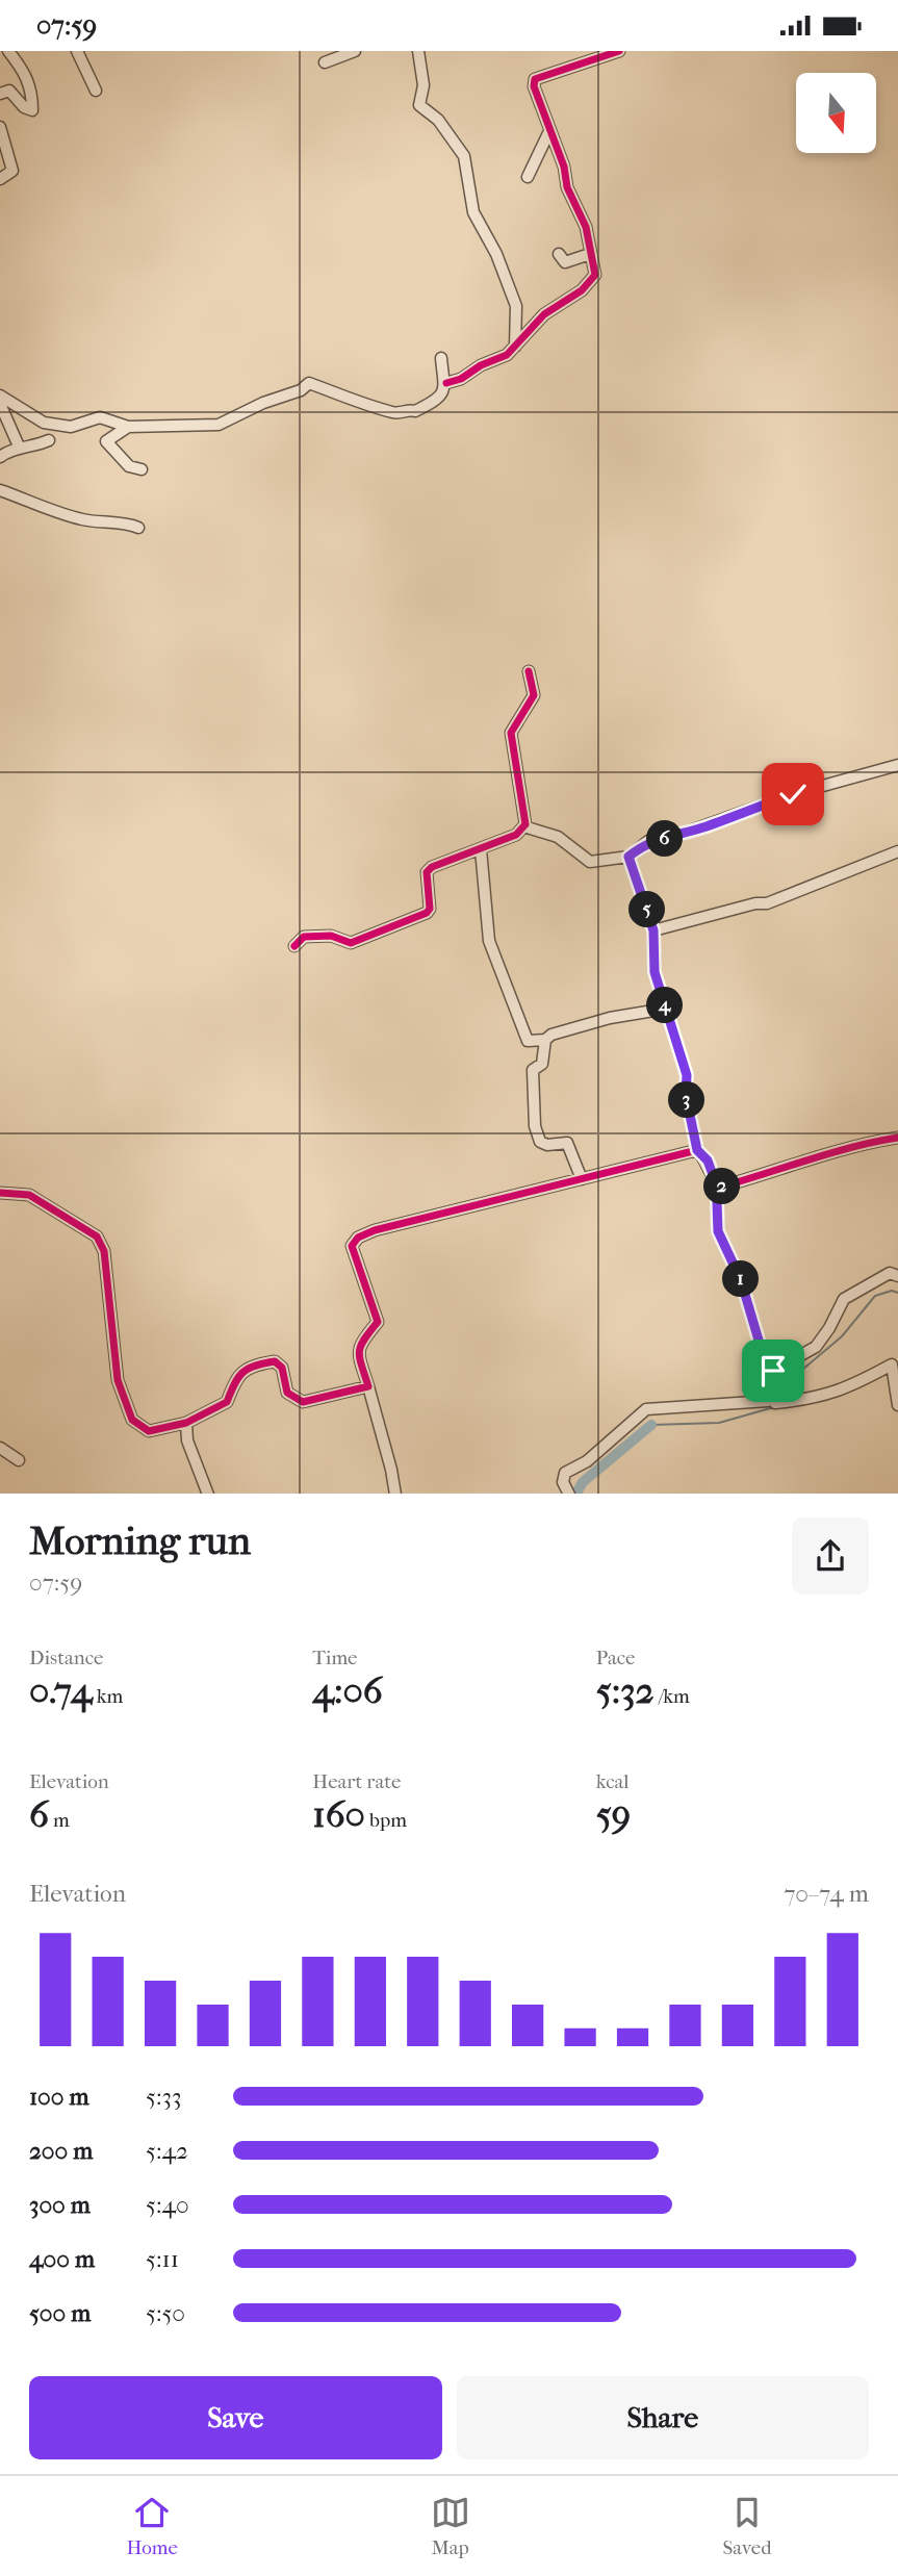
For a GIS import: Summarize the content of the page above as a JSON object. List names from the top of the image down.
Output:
{
  "north": "bottom",
  "page": {
    "status": "07:59",
    "pins": [
      "6",
      "5",
      "4",
      "3",
      "2",
      "1"
    ],
    "heading": ["Morning run", "07:59"],
    "stats": [
      ["Distance", "0.74 km"],
      ["Time", "4:06"],
      ["Pace", "5:32 /km"],
      ["Elevation", "6 m"],
      ["Heart rate", "160 bpm"],
      ["kcal", "59"]
    ],
    "chart": ["Elevation", "70–74 m"],
    "list": [
      {
        "name": "100 m",
        "note": "5:33"
      },
      {
        "name": "200 m",
        "note": "5:42"
      },
      {
        "name": "300 m",
        "note": "5:40"
      },
      {
        "name": "400 m",
        "note": "5:11"
      },
      {
        "name": "500 m",
        "note": "5:50"
      }
    ],
    "buttons": ["Save", "Share"],
    "tabs": ["Home", "Map", "Saved"]
  }
}
